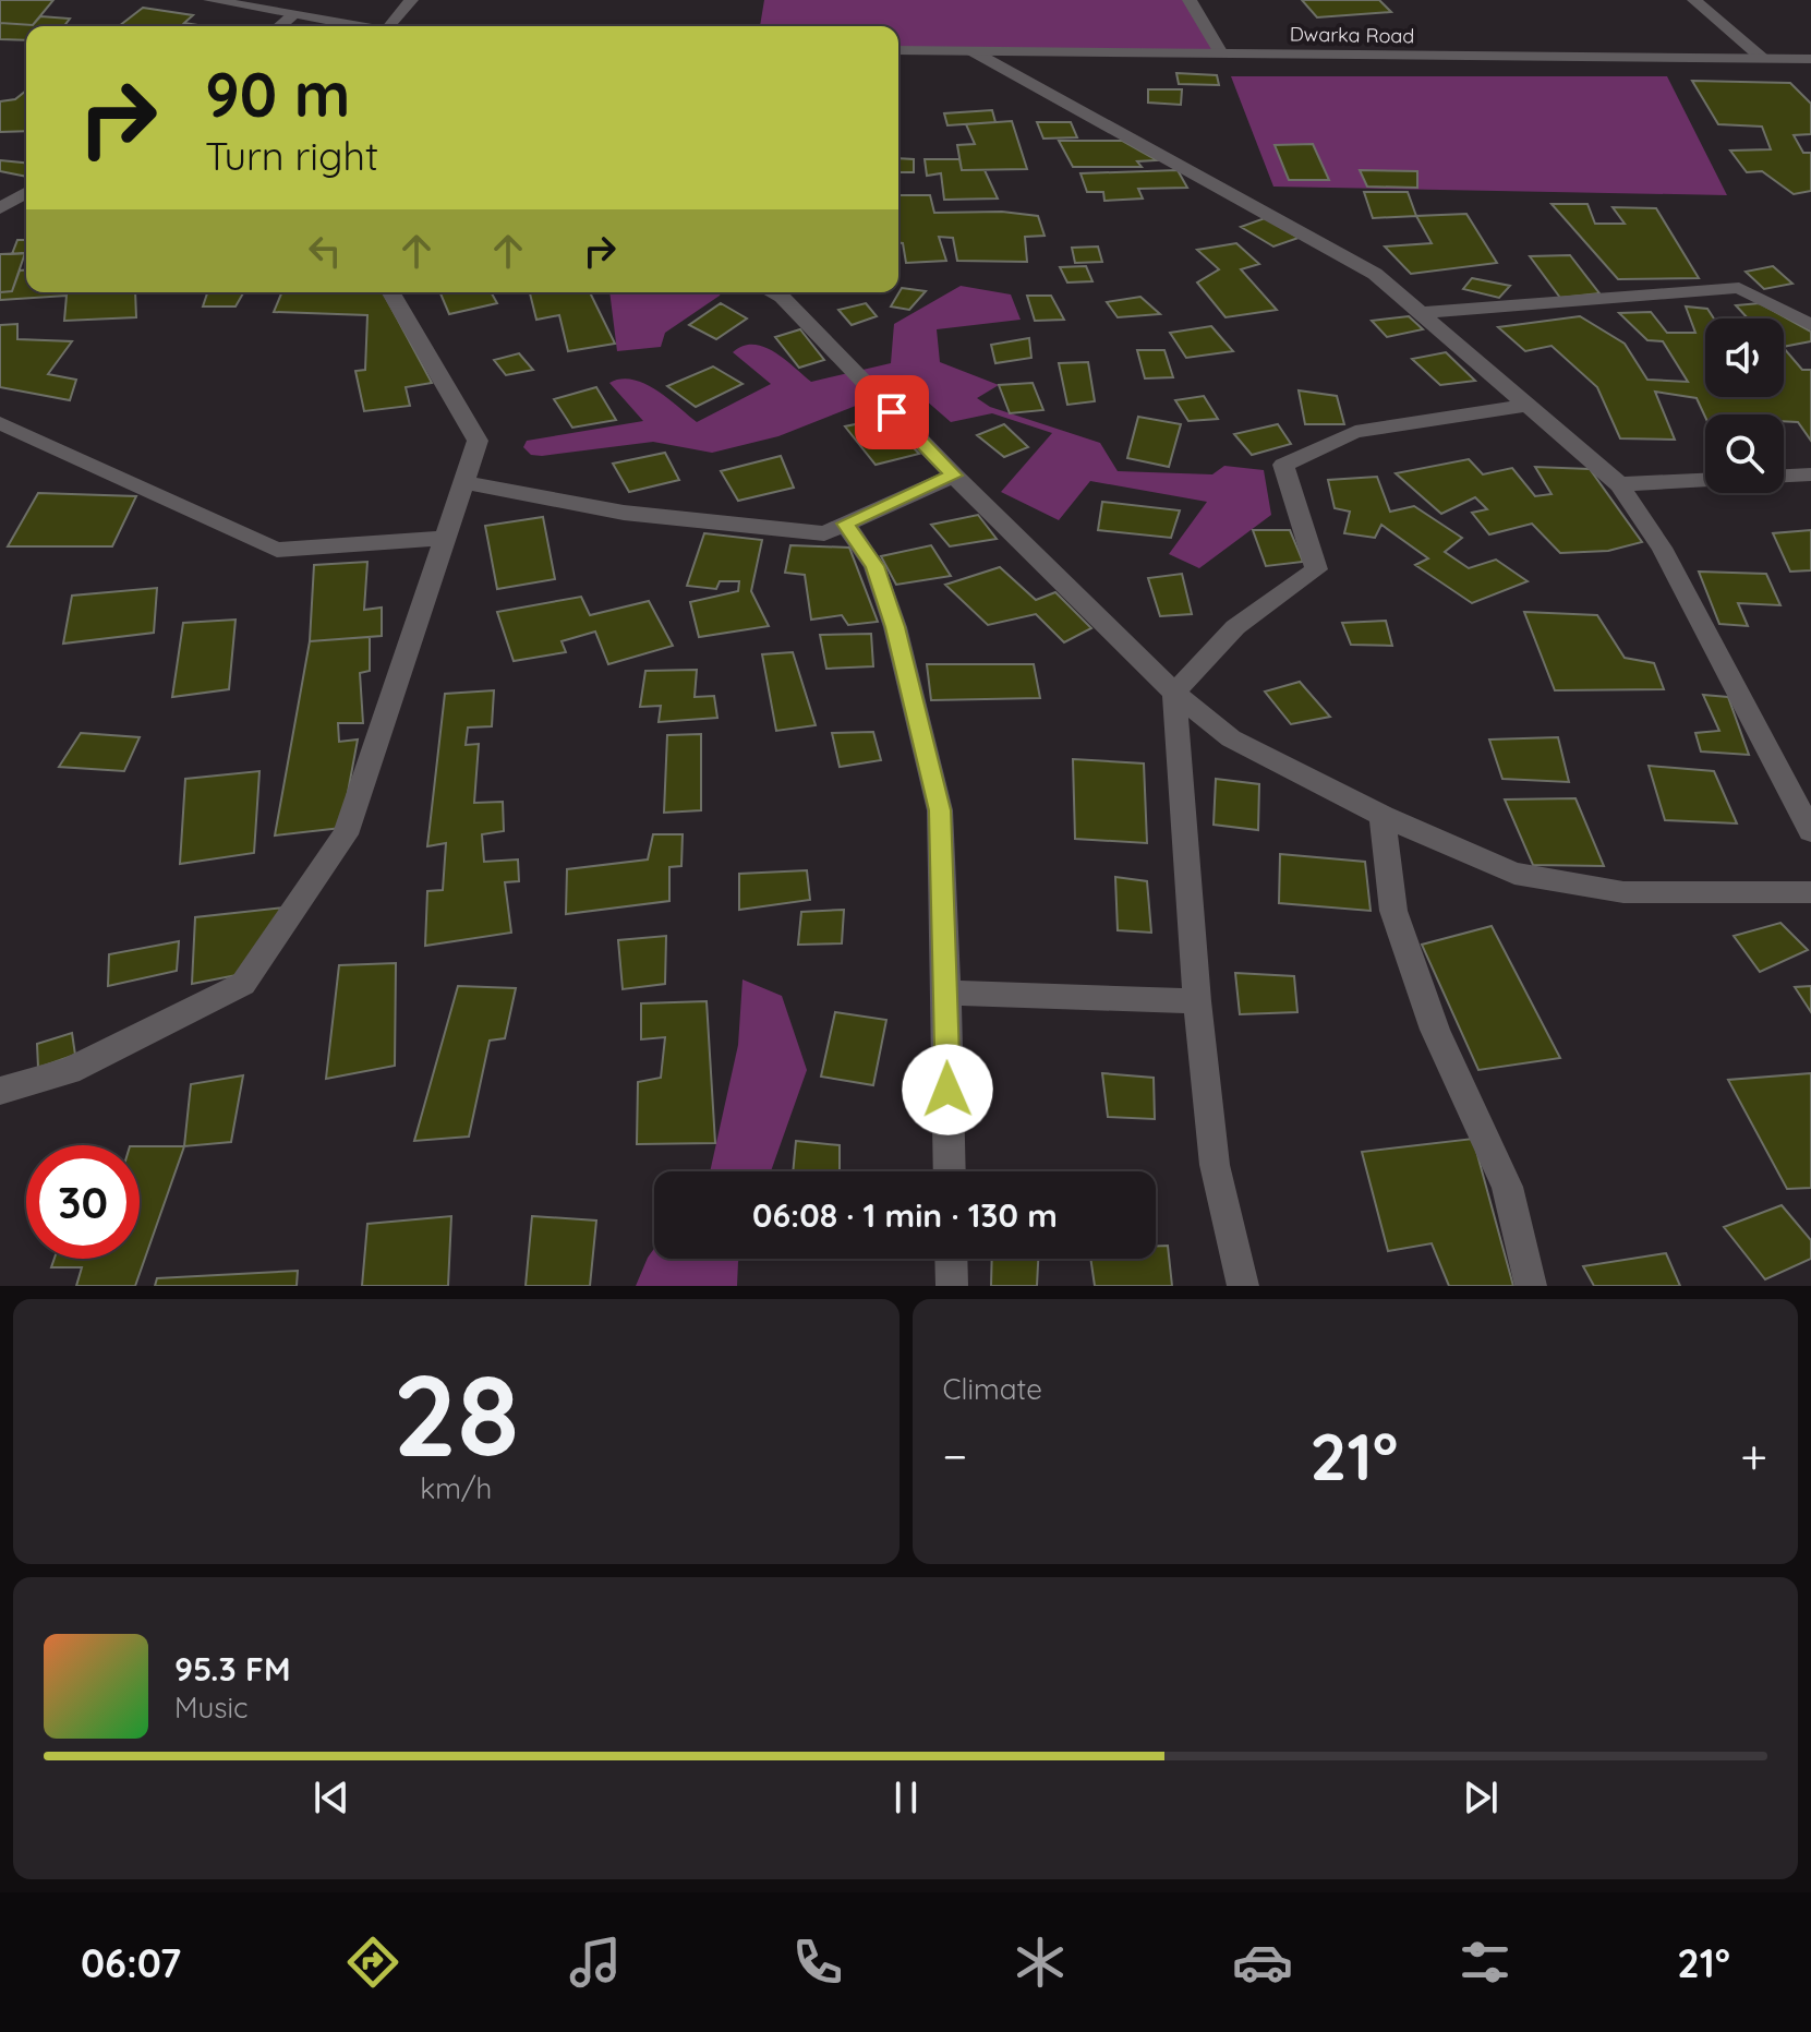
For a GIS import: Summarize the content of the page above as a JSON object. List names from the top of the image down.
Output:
{
  "streets": {
    "street": ["Dwarka Road"]
  },
  "page": {
    "turn": ["90 m", "Turn right"],
    "limit": "30",
    "trip": "06:08 · 1 min · 130 m",
    "tile": [
      ["28", "km/h"],
      "Climate"
    ],
    "heat": ["−", "21°", "+"],
    "song": ["95.3 FM", "Music"],
    "tabs": ["06:07", "21°"]
  }
}
